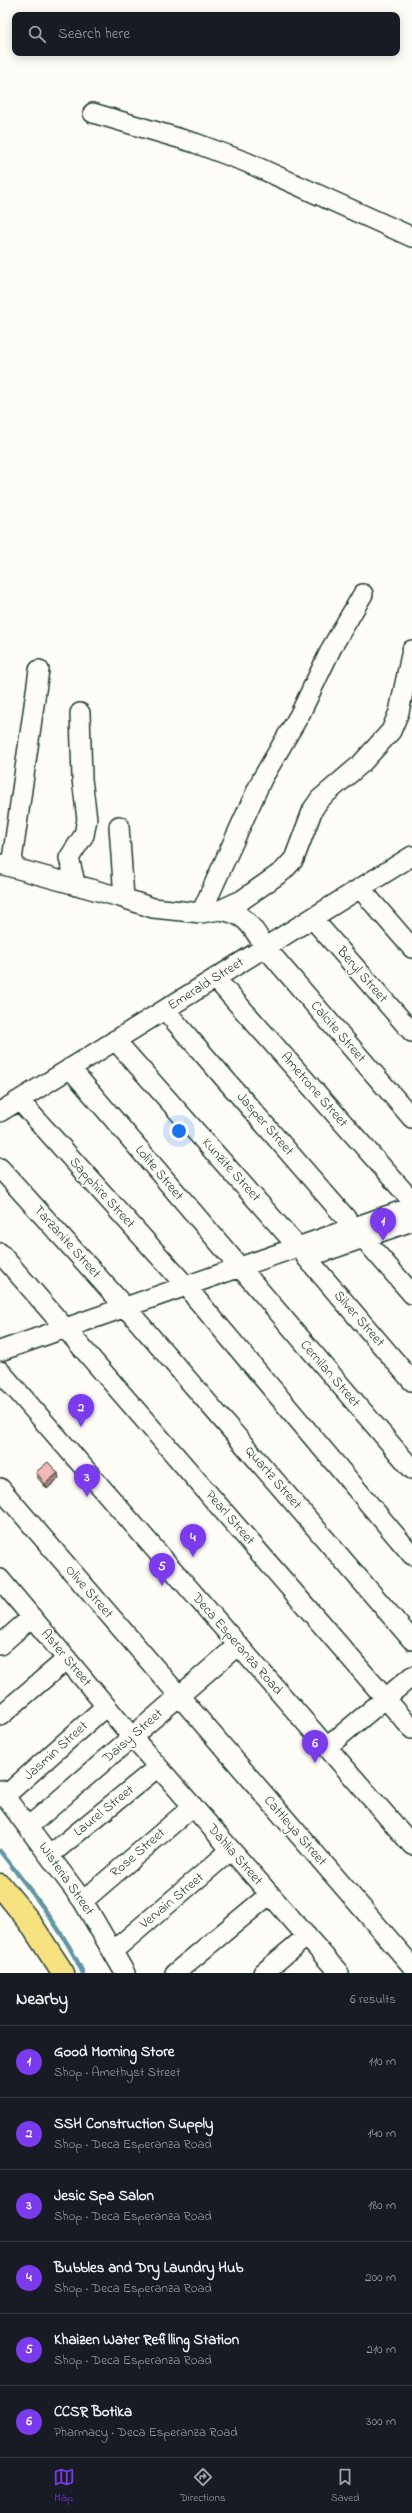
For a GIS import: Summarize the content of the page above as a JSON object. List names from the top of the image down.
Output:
{
  "streets": {
    "street": [
      "Beryl Street",
      "Emerald Street",
      "Calcite Street",
      "Ametrone Street",
      "Jasper Street",
      "Kunzite Street",
      "Lolite Street",
      "Sapphire Street",
      "Tarzanite Street",
      "Silver Street",
      "Cernilan Street",
      "Quartz Street",
      "Pearl Street",
      "Olive Street",
      "Deca Esperanza Road",
      "Aster Street",
      "Daisy Street",
      "Jasmin Street",
      "Laurel Street",
      "Cattleya Street",
      "Rose Street",
      "Dahlia Street",
      "Wisteria Street",
      "Vervain Street"
    ]
  },
  "crossings": [
    ["Beryl Street", "Emerald Street"],
    ["Emerald Street", "Calcite Street"],
    ["Emerald Street", "Ametrone Street"],
    ["Emerald Street", "Jasper Street"],
    ["Emerald Street", "Kunzite Street"],
    ["Emerald Street", "Lolite Street"],
    ["Emerald Street", "Sapphire Street"],
    ["Kunzite Street", "Silver Street"],
    ["Lolite Street", "Cernilan Street"],
    ["Tarzanite Street", "Quartz Street"],
    ["Olive Street", "Daisy Street"],
    ["Olive Street", "Cattleya Street"],
    ["Deca Esperanza Road", "Daisy Street"],
    ["Aster Street", "Daisy Street"],
    ["Aster Street", "Jasmin Street"],
    ["Aster Street", "Dahlia Street"],
    ["Daisy Street", "Cattleya Street"],
    ["Daisy Street", "Dahlia Street"],
    ["Daisy Street", "Wisteria Street"],
    ["Jasmin Street", "Wisteria Street"],
    ["Laurel Street", "Dahlia Street"],
    ["Laurel Street", "Wisteria Street"],
    ["Rose Street", "Dahlia Street"],
    ["Rose Street", "Wisteria Street"],
    ["Dahlia Street", "Vervain Street"],
    ["Wisteria Street", "Vervain Street"]
  ],
  "page": {
    "search": "Search here",
    "pins": [
      "1",
      "2",
      "3",
      "4",
      "5",
      "6"
    ],
    "heading": ["Nearby", "6 results"],
    "list": [
      {
        "mark": "1",
        "name": "Good Morning Store",
        "note": "Shop · Amethyst Street",
        "value": "110 m"
      },
      {
        "mark": "2",
        "name": "SSH Construction Supply",
        "note": "Shop · Deca Esperanza Road",
        "value": "140 m"
      },
      {
        "mark": "3",
        "name": "Jesic Spa Salon",
        "note": "Shop · Deca Esperanza Road",
        "value": "180 m"
      },
      {
        "mark": "4",
        "name": "Bubbles and Dry Laundry Hub",
        "note": "Shop · Deca Esperanza Road",
        "value": "200 m"
      },
      {
        "mark": "5",
        "name": "Khaizen Water Refilling Station",
        "note": "Shop · Deca Esperanza Road",
        "value": "210 m"
      },
      {
        "mark": "6",
        "name": "CCSR Botika",
        "note": "Pharmacy · Deca Esperanza Road",
        "value": "300 m"
      }
    ],
    "nav": ["Map", "Directions", "Saved"]
  }
}
